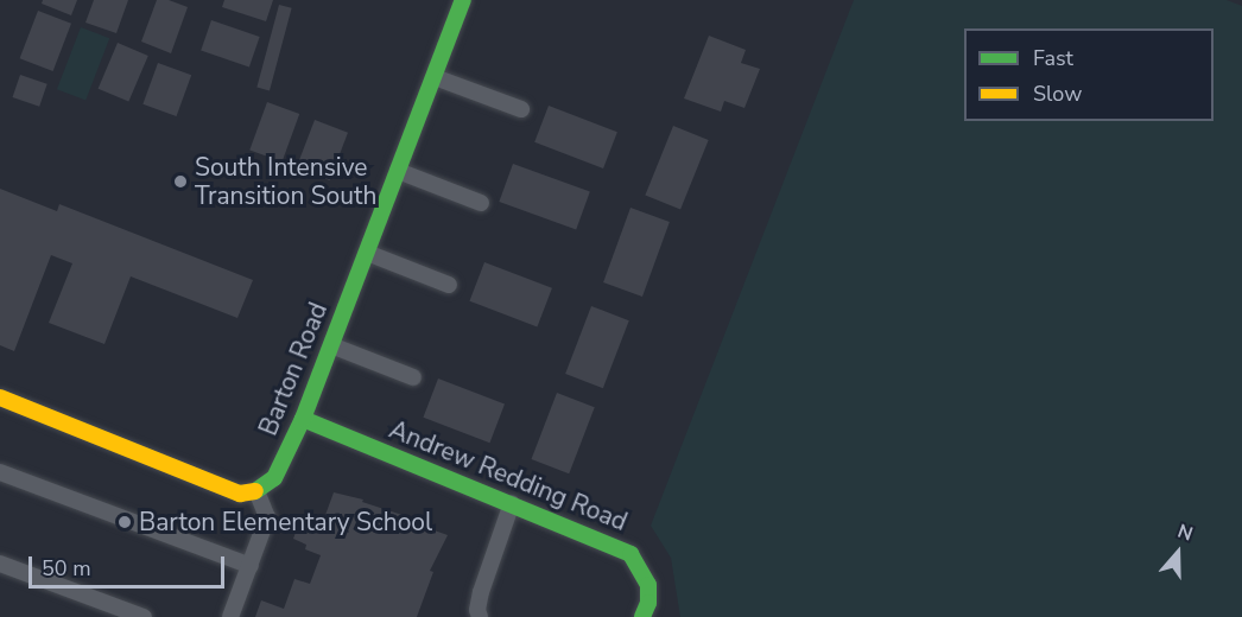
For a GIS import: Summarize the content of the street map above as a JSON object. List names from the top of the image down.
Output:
{
  "streets": {
    "street": ["Barton Road", "Andrew Redding Road"]
  },
  "crossings": [
    ["Barton Road", "Andrew Redding Road"]
  ],
  "places": ["South Intensive Transition South", "Barton Elementary School"],
  "legend": ["Fast", "Slow"],
  "scale_bar": "50 m",
  "north": "top"
}
